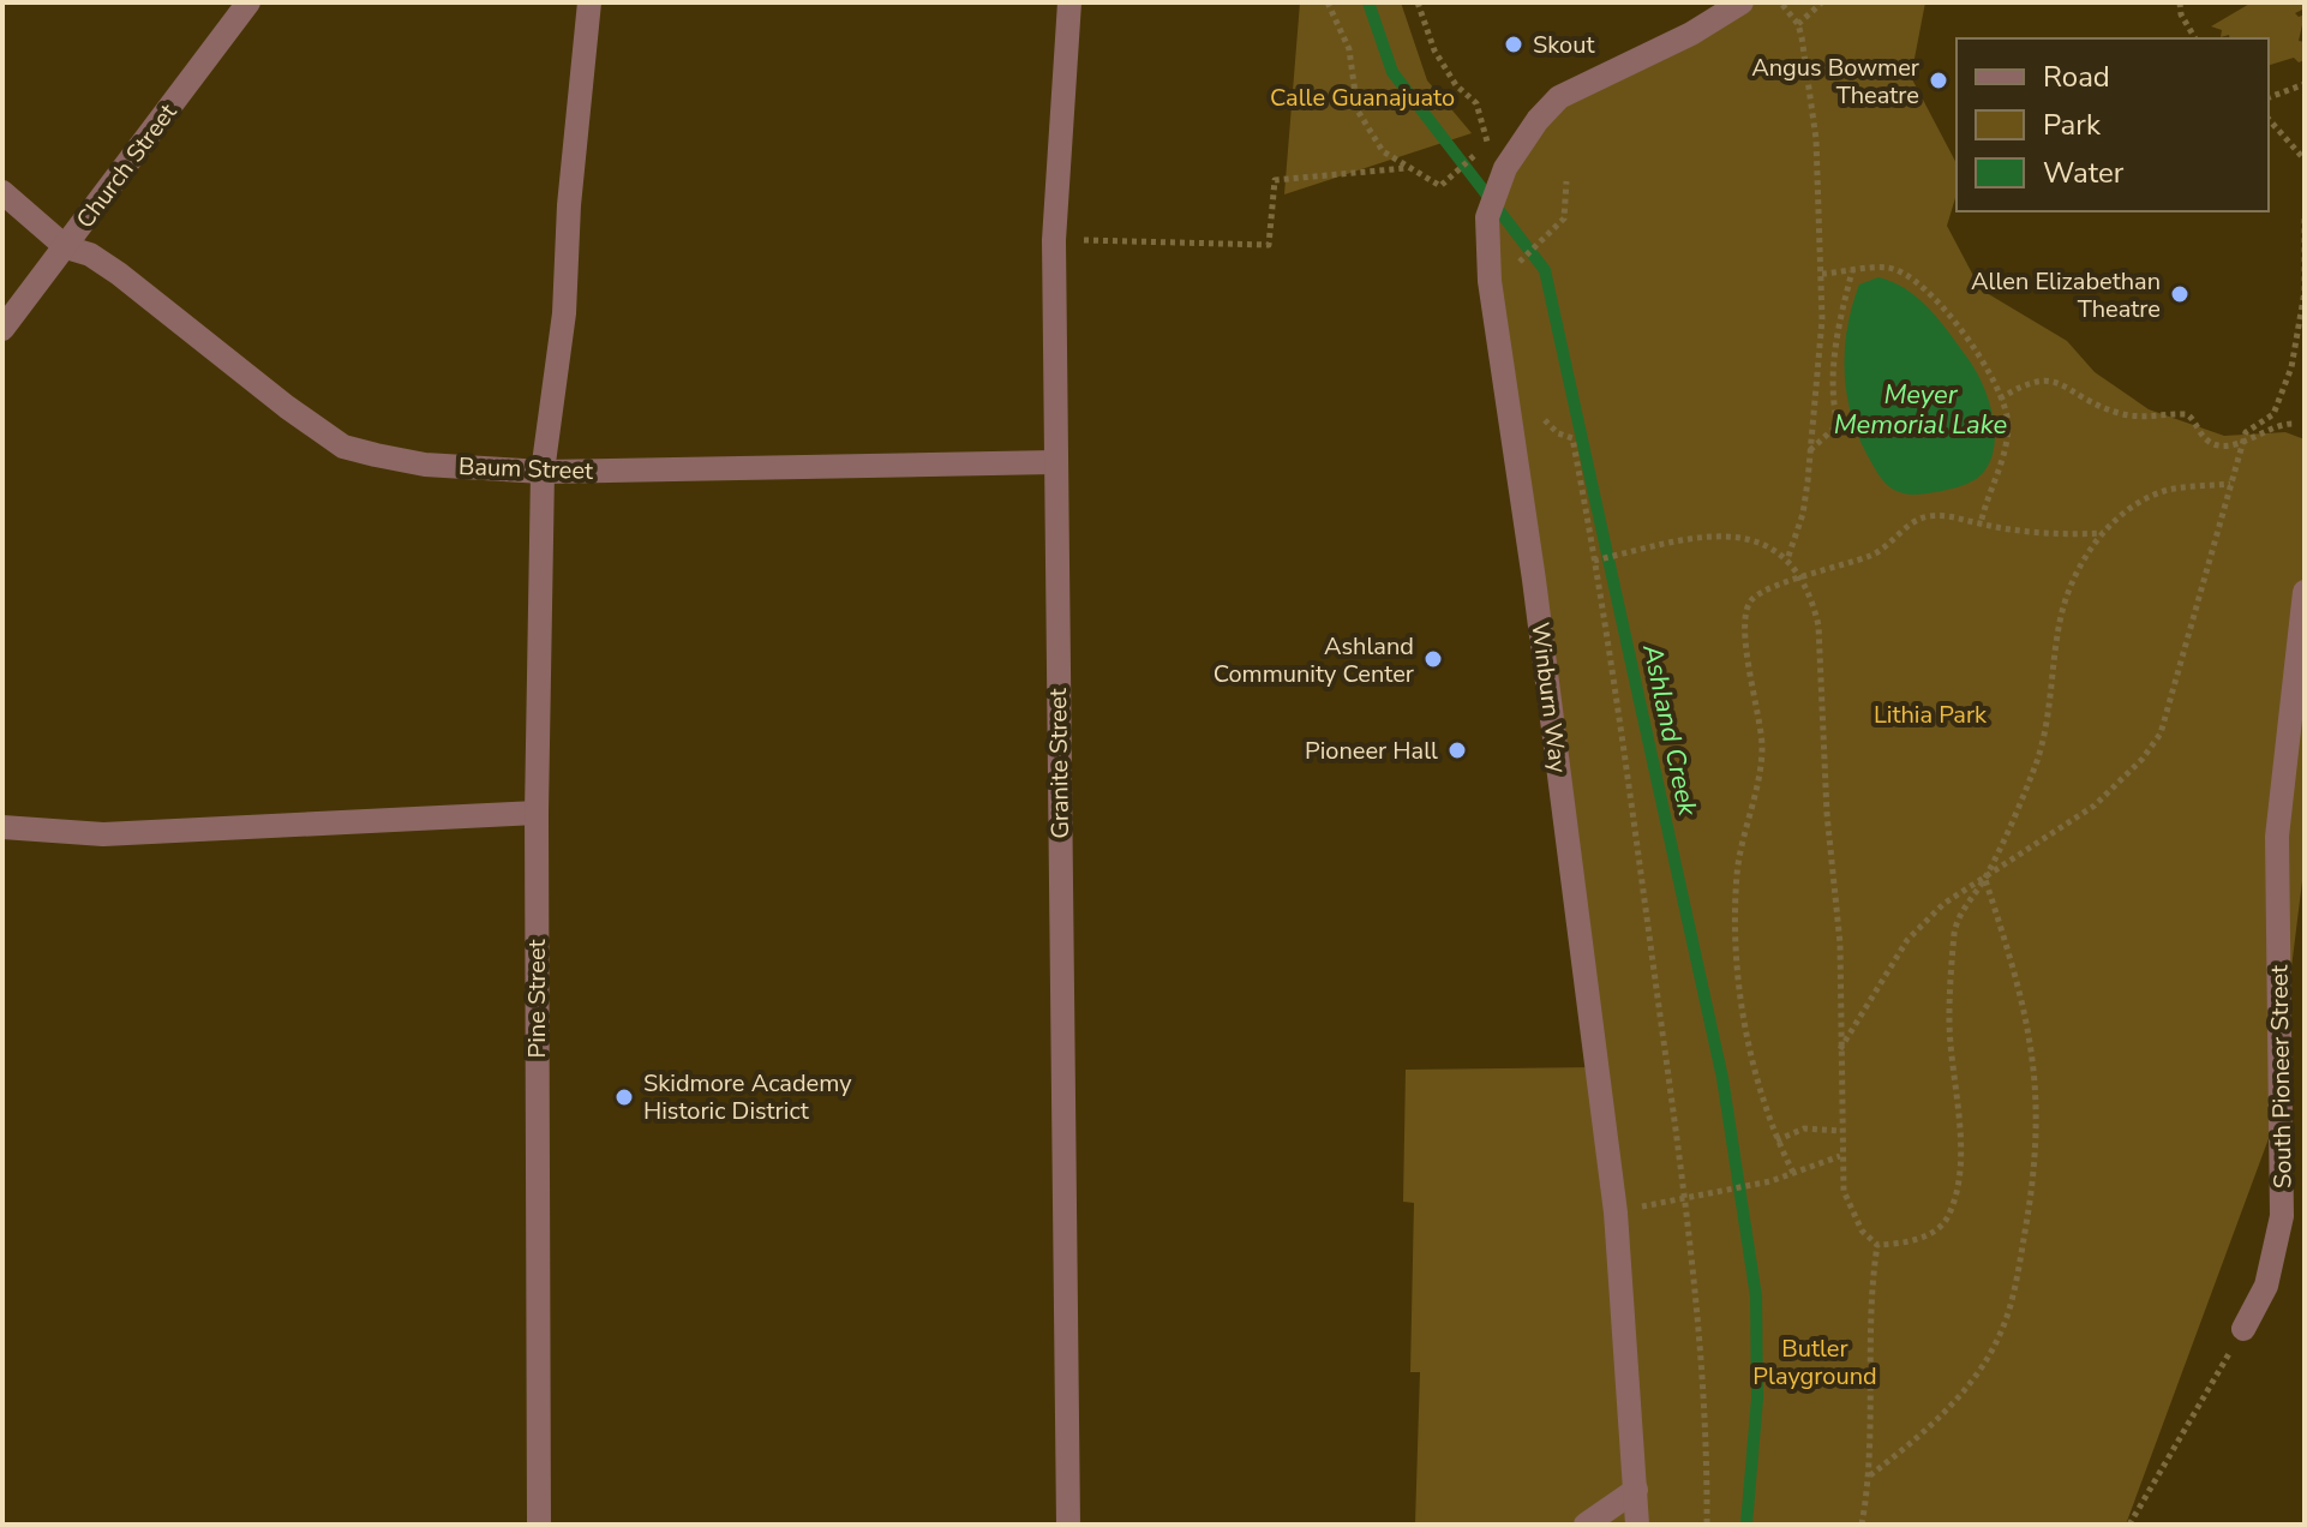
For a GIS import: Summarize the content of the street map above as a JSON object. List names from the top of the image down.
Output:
{
  "streets": {
    "street": [
      "Church Street",
      "Baum Street",
      "Winburn Way",
      "Granite Street",
      "Pine Street",
      "South Pioneer Street"
    ]
  },
  "crossings": [
    ["Church Street", "Baum Street"],
    ["Baum Street", "Granite Street"],
    ["Baum Street", "Pine Street"]
  ],
  "water": ["Meyer Memorial Lake", "Ashland Creek"],
  "parks": ["Calle Guanajuato", "Lithia Park", "Butler Playground"],
  "places": [
    "Skout",
    "Angus Bowmer Theatre",
    "Allen Elizabethan Theatre",
    "Ashland Community Center",
    "Pioneer Hall",
    "Skidmore Academy Historic District"
  ],
  "legend": ["Road", "Park", "Water"]
}
